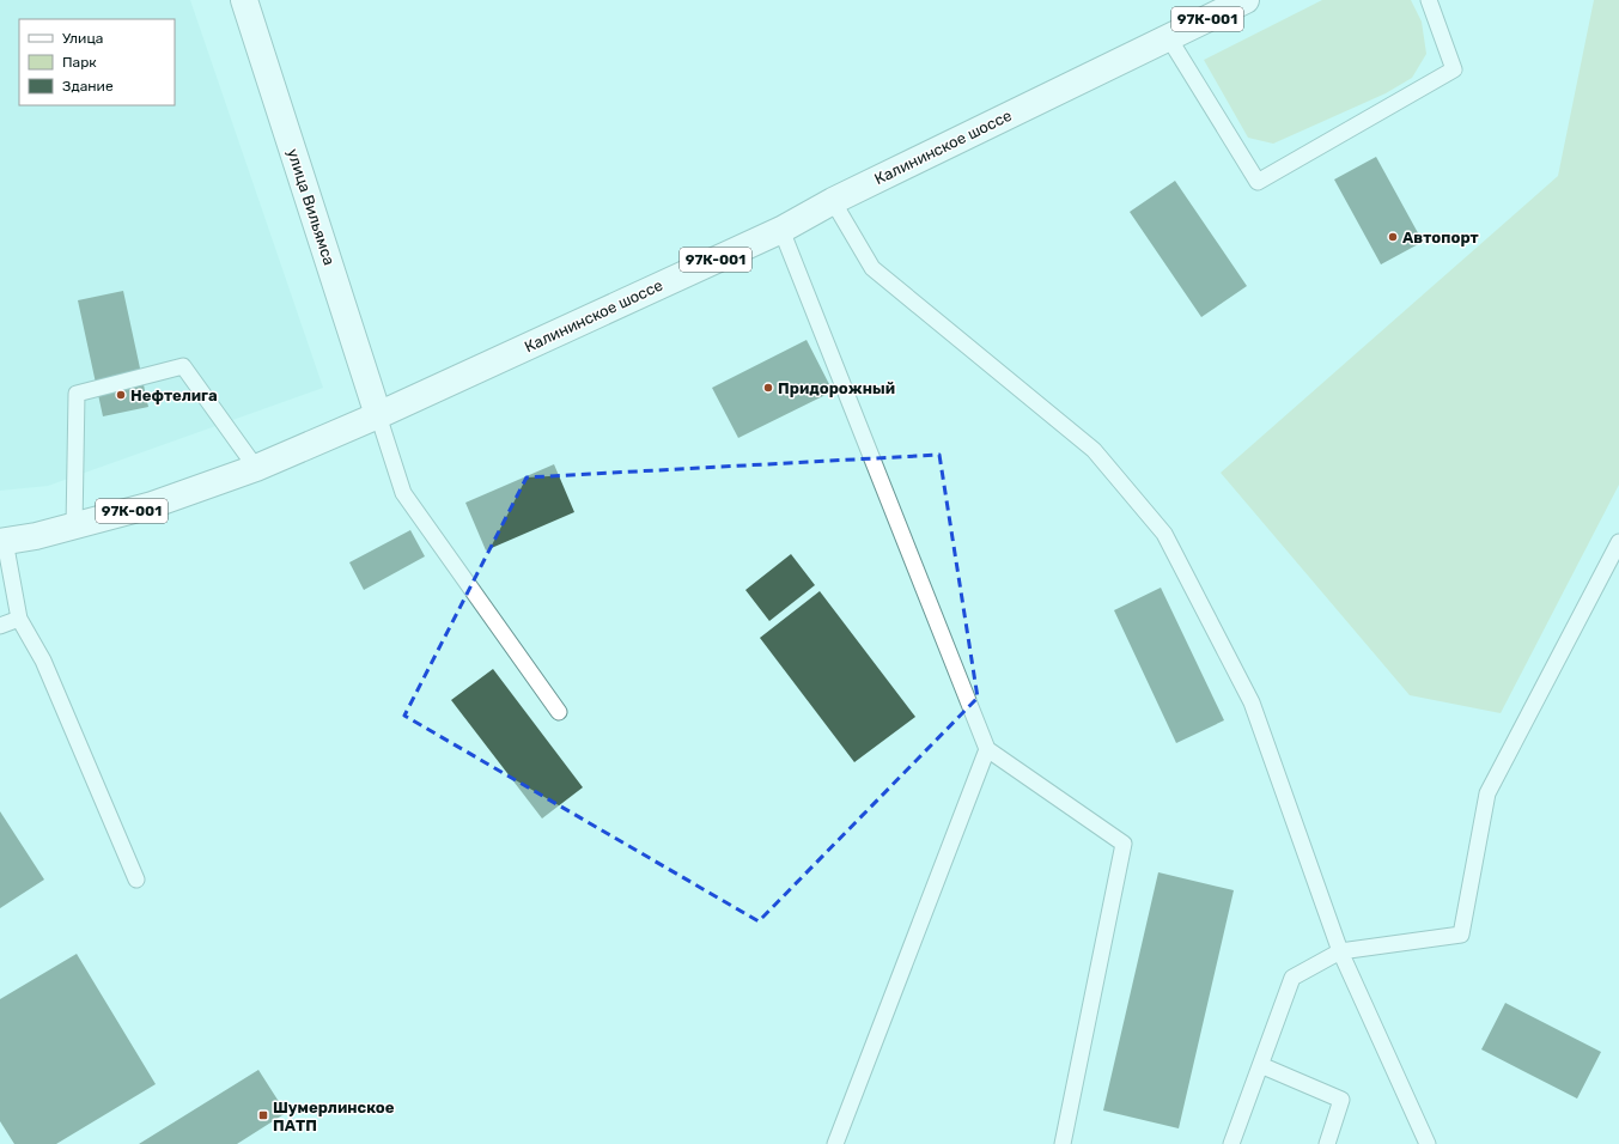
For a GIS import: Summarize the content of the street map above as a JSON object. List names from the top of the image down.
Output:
{
  "streets": {
    "main road": ["97К-001", "Калининское шоссе", "улица Вильямса"]
  },
  "crossings": [
    ["Калининское шоссе", "улица Вильямса"]
  ],
  "places": {
    "other": ["Автопорт", "Придорожный", "Нефтелига"],
    "transit": ["Шумерлинское ПАТП"]
  },
  "legend": ["Улица", "Парк", "Здание"]
}
